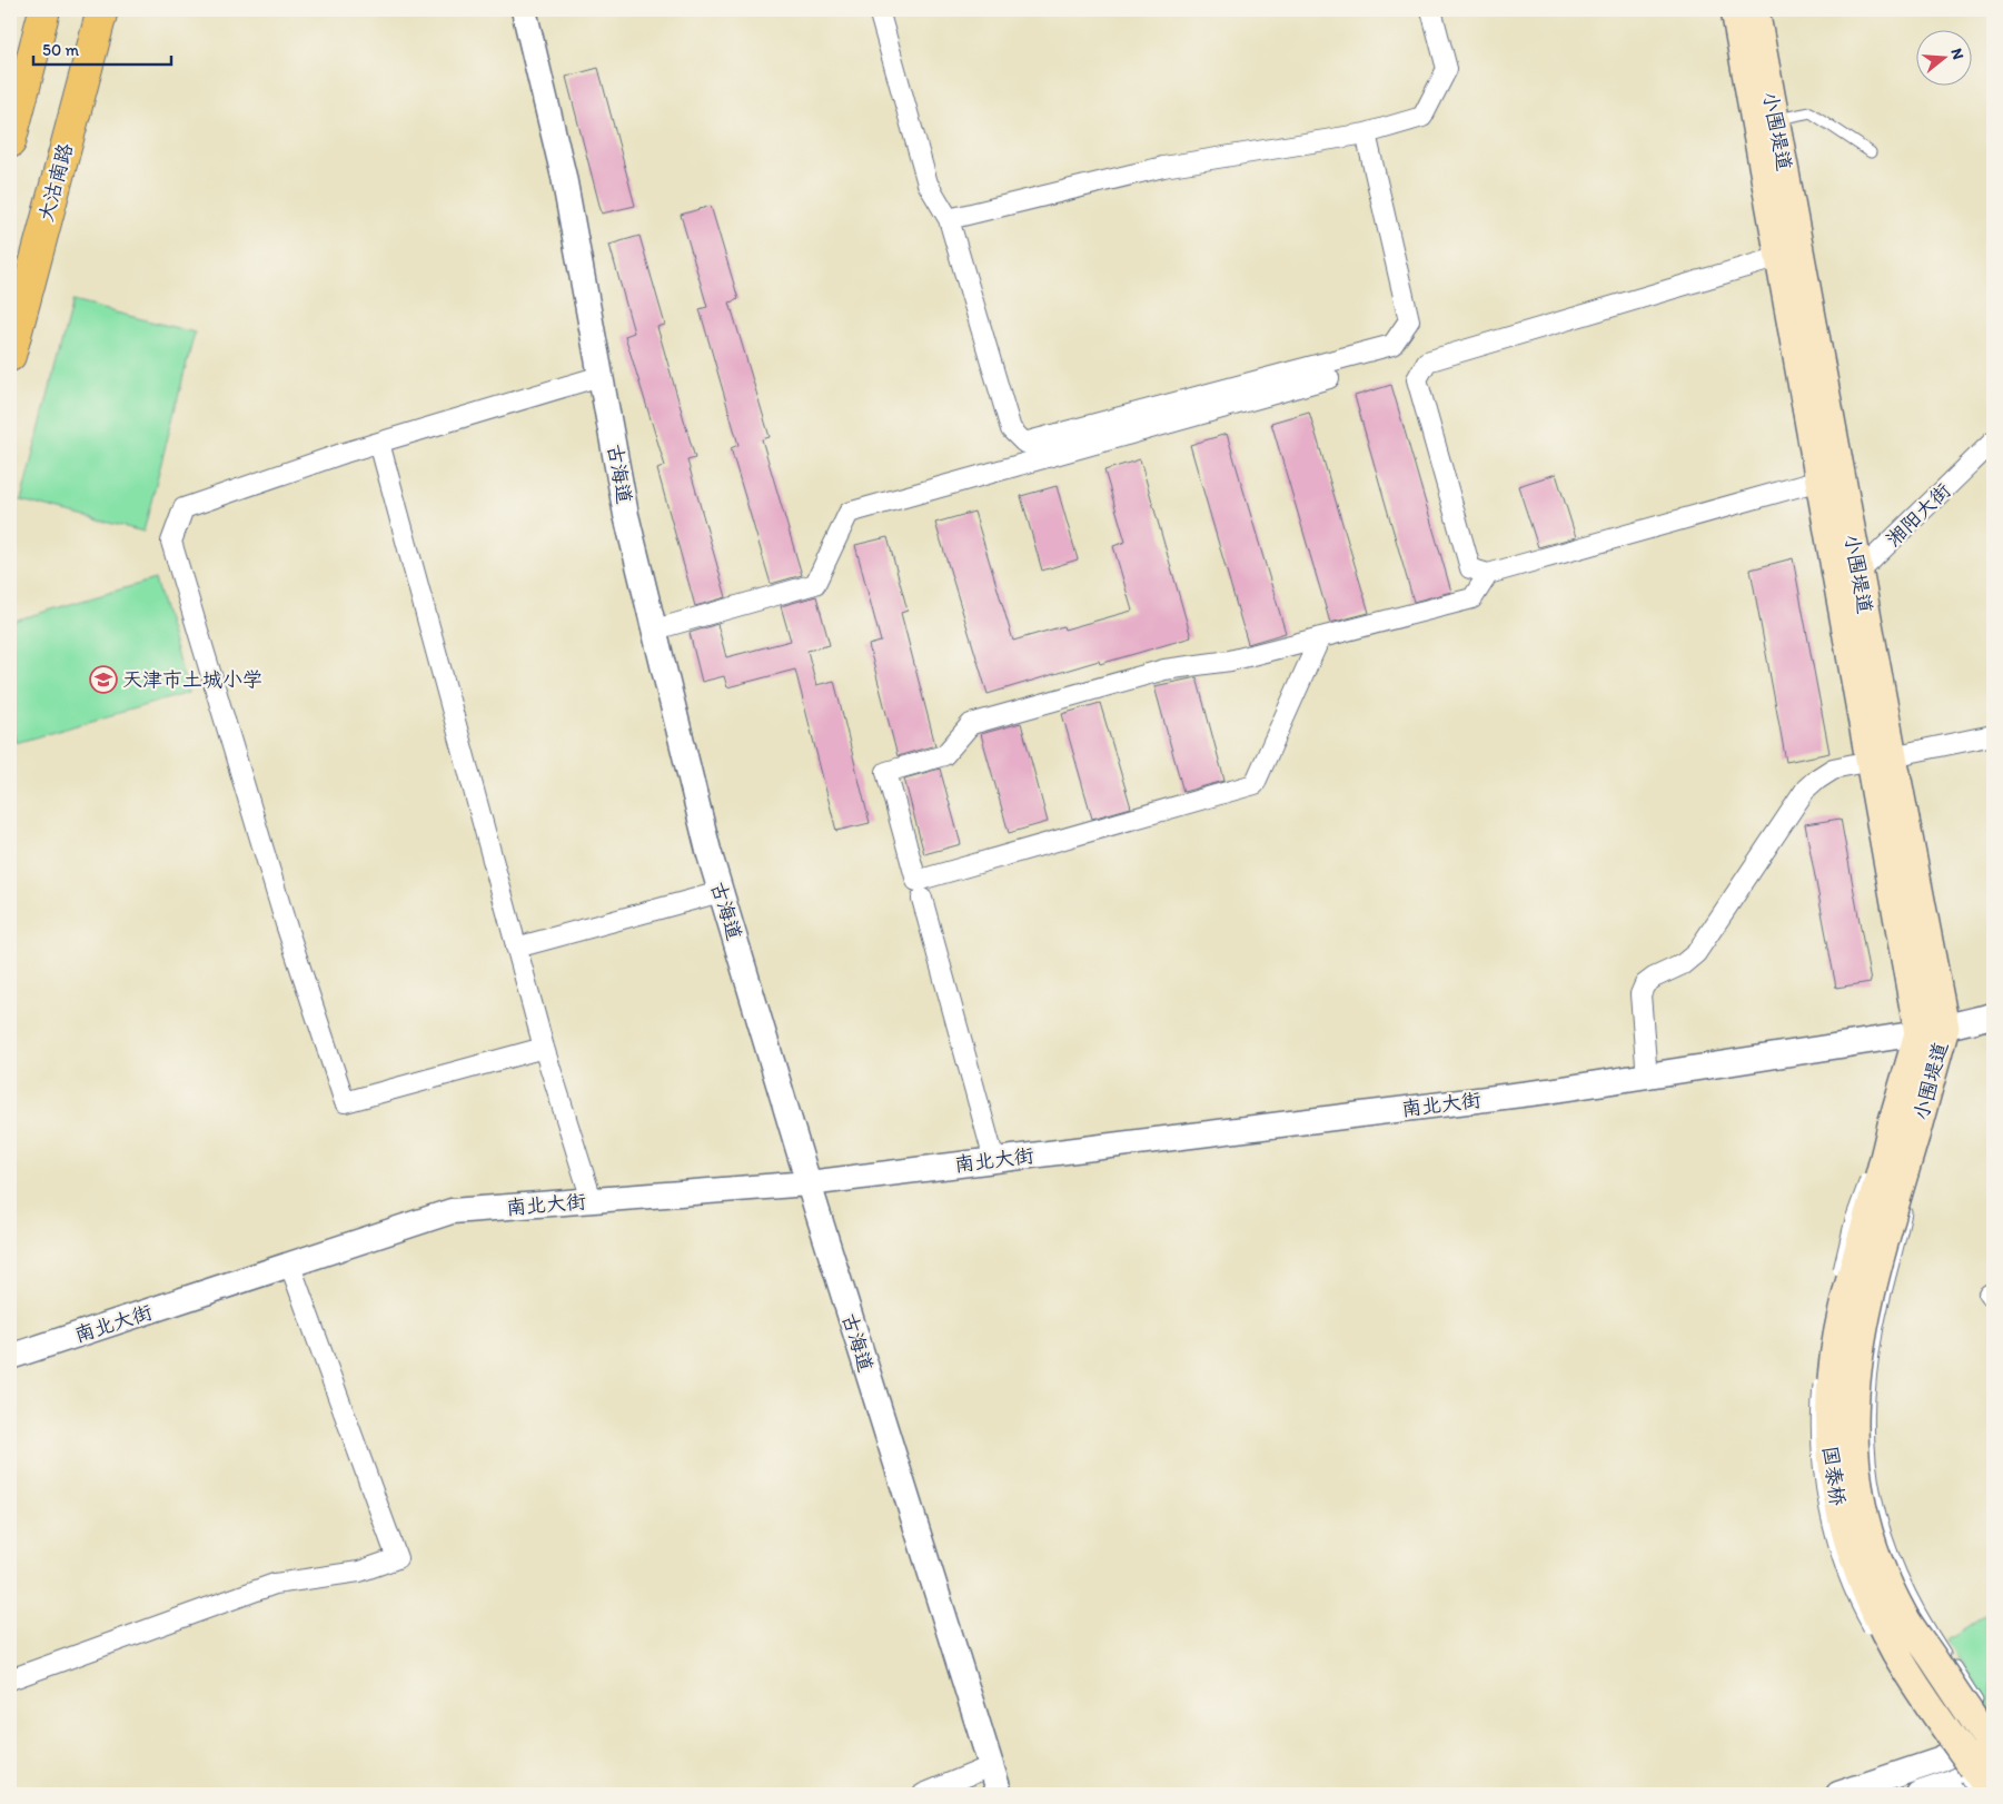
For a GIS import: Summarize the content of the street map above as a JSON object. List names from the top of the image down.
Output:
{
  "streets": {
    "main road": ["小围堤道", "大沽南路", "国泰桥"],
    "street": ["古海道", "湘阳大街", "南北大街"]
  },
  "crossings": [
    ["小围堤道", "湘阳大街"],
    ["小围堤道", "南北大街"],
    ["小围堤道", "国泰桥"],
    ["古海道", "南北大街"]
  ],
  "places": {
    "school or university": ["天津市土城小学"]
  },
  "scale_bar": "50 m",
  "north": "right"
}
